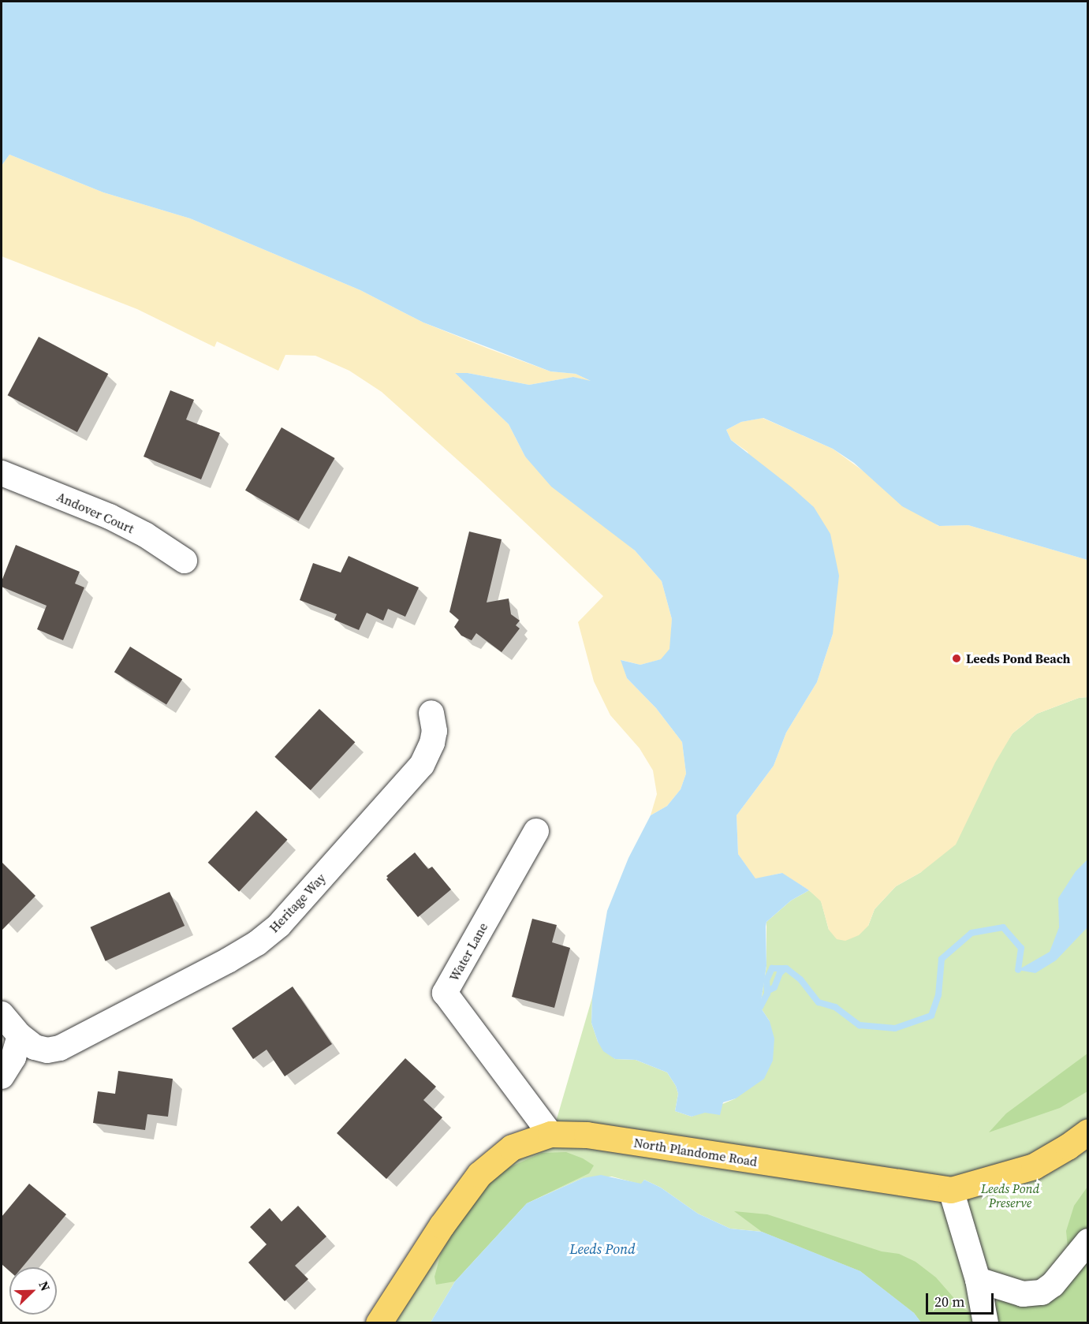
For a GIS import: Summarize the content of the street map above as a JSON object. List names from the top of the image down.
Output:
{
  "streets": {
    "main road": ["North Plandome Road"],
    "street": ["Andover Court", "Heritage Way", "Water Lane"]
  },
  "crossings": [
    ["Water Lane", "North Plandome Road"]
  ],
  "water": ["Leeds Pond"],
  "parks": ["Leeds Pond Preserve"],
  "places": ["Leeds Pond Beach"],
  "scale_bar": "20 m",
  "north": "top right"
}
